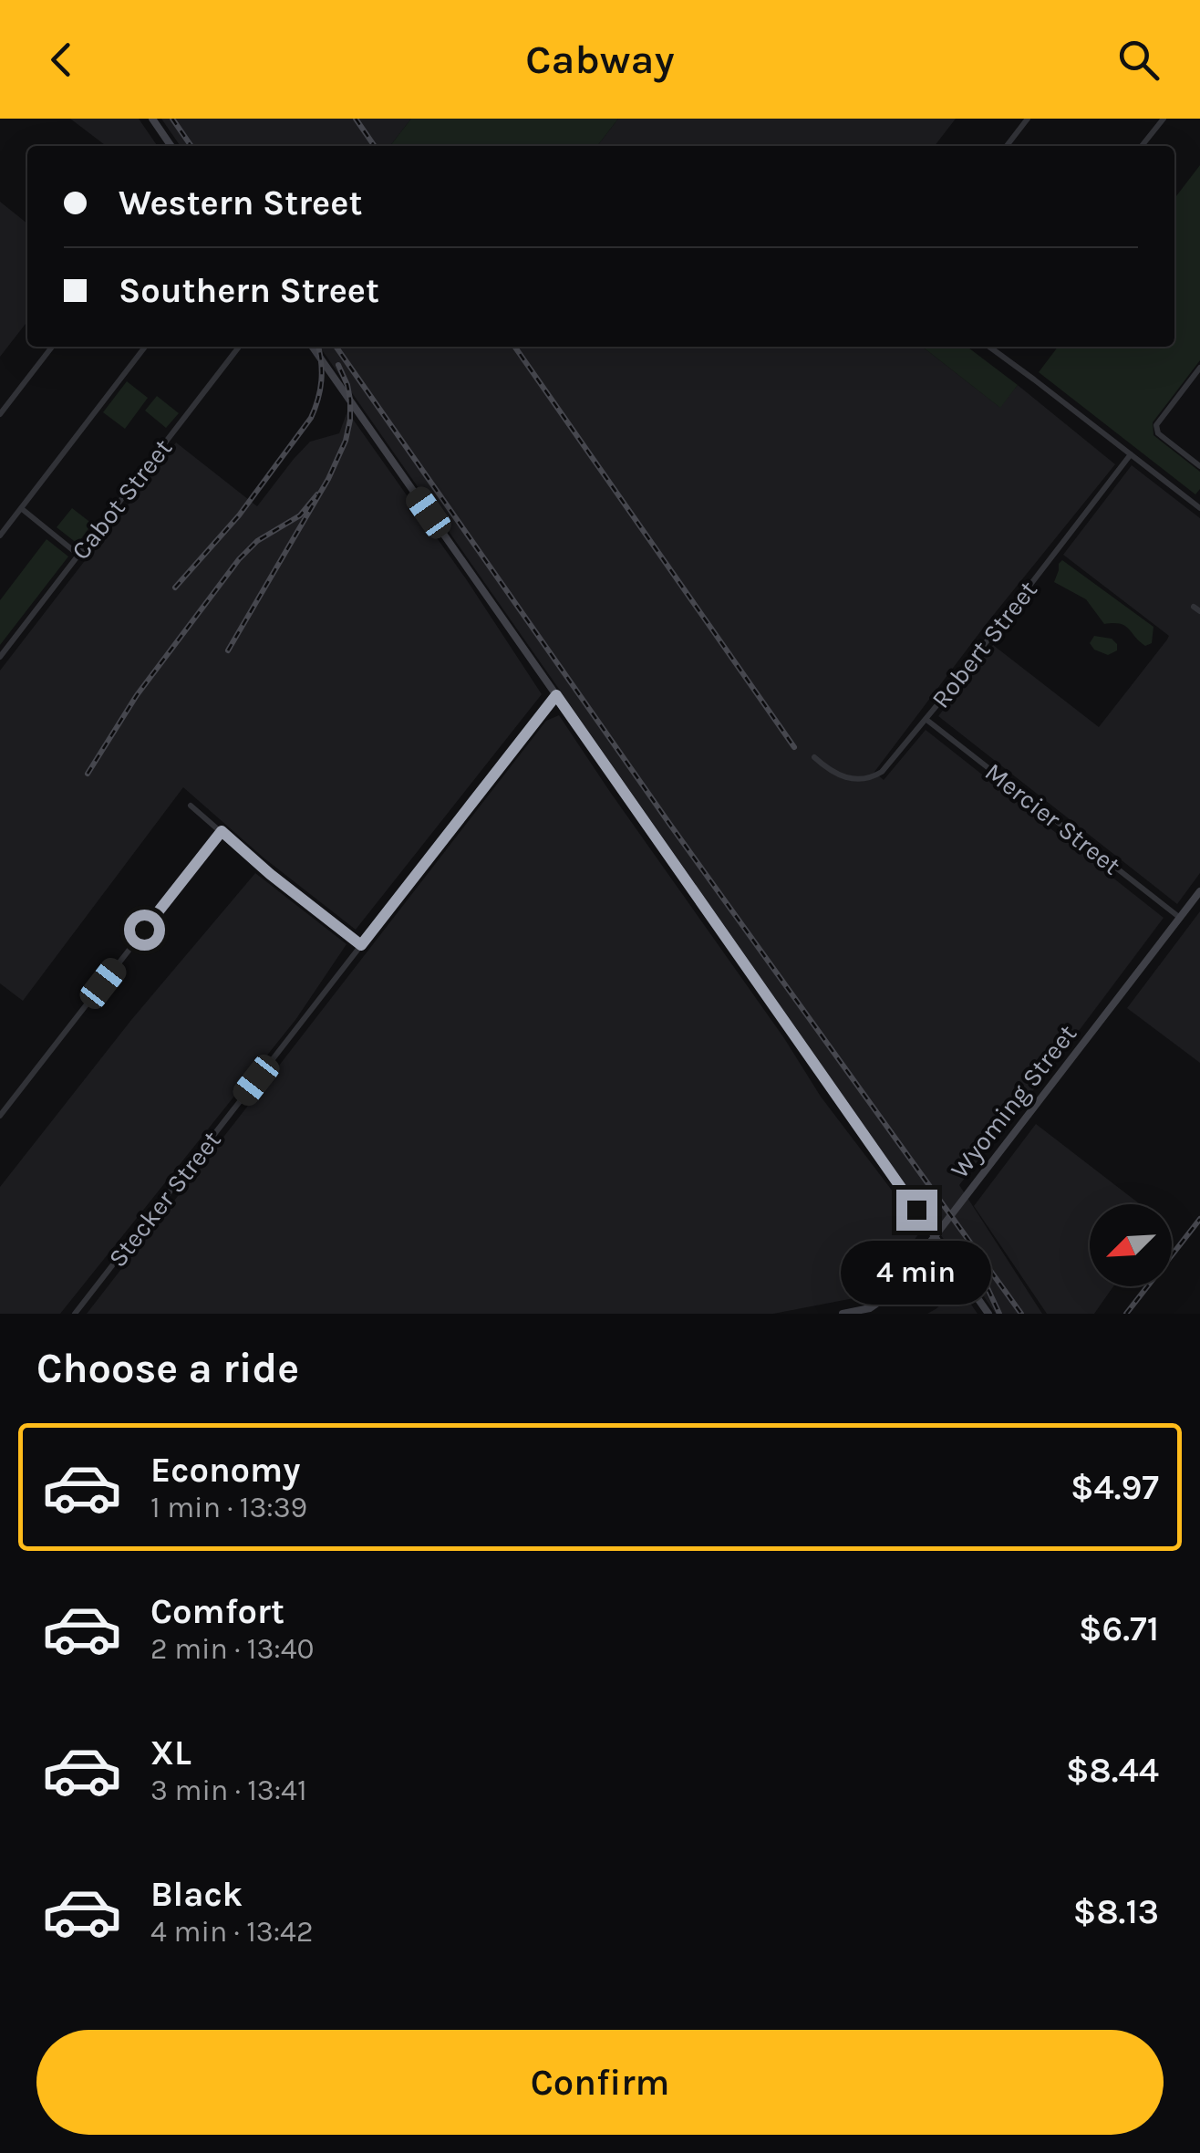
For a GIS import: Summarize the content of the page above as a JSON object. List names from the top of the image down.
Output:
{
  "streets": {
    "street": [
      "Cabot Street",
      "Robert Street",
      "Mercier Street",
      "Wyoming Street",
      "Stecker Street"
    ]
  },
  "crossings": [
    ["Robert Street", "Mercier Street"],
    ["Mercier Street", "Wyoming Street"]
  ],
  "north": "bottom left",
  "page": {
    "header": "Cabway",
    "banner": ["Western Street", "Southern Street"],
    "bubble": "4 min",
    "heading": "Choose a ride",
    "list": [
      {
        "name": "Economy",
        "note": "1 min · 13:39",
        "value": "$4.97"
      },
      {
        "name": "Comfort",
        "note": "2 min · 13:40",
        "value": "$6.71"
      },
      {
        "name": "XL",
        "note": "3 min · 13:41",
        "value": "$8.44"
      },
      {
        "name": "Black",
        "note": "4 min · 13:42",
        "value": "$8.13"
      }
    ],
    "buttons": "Confirm"
  }
}
